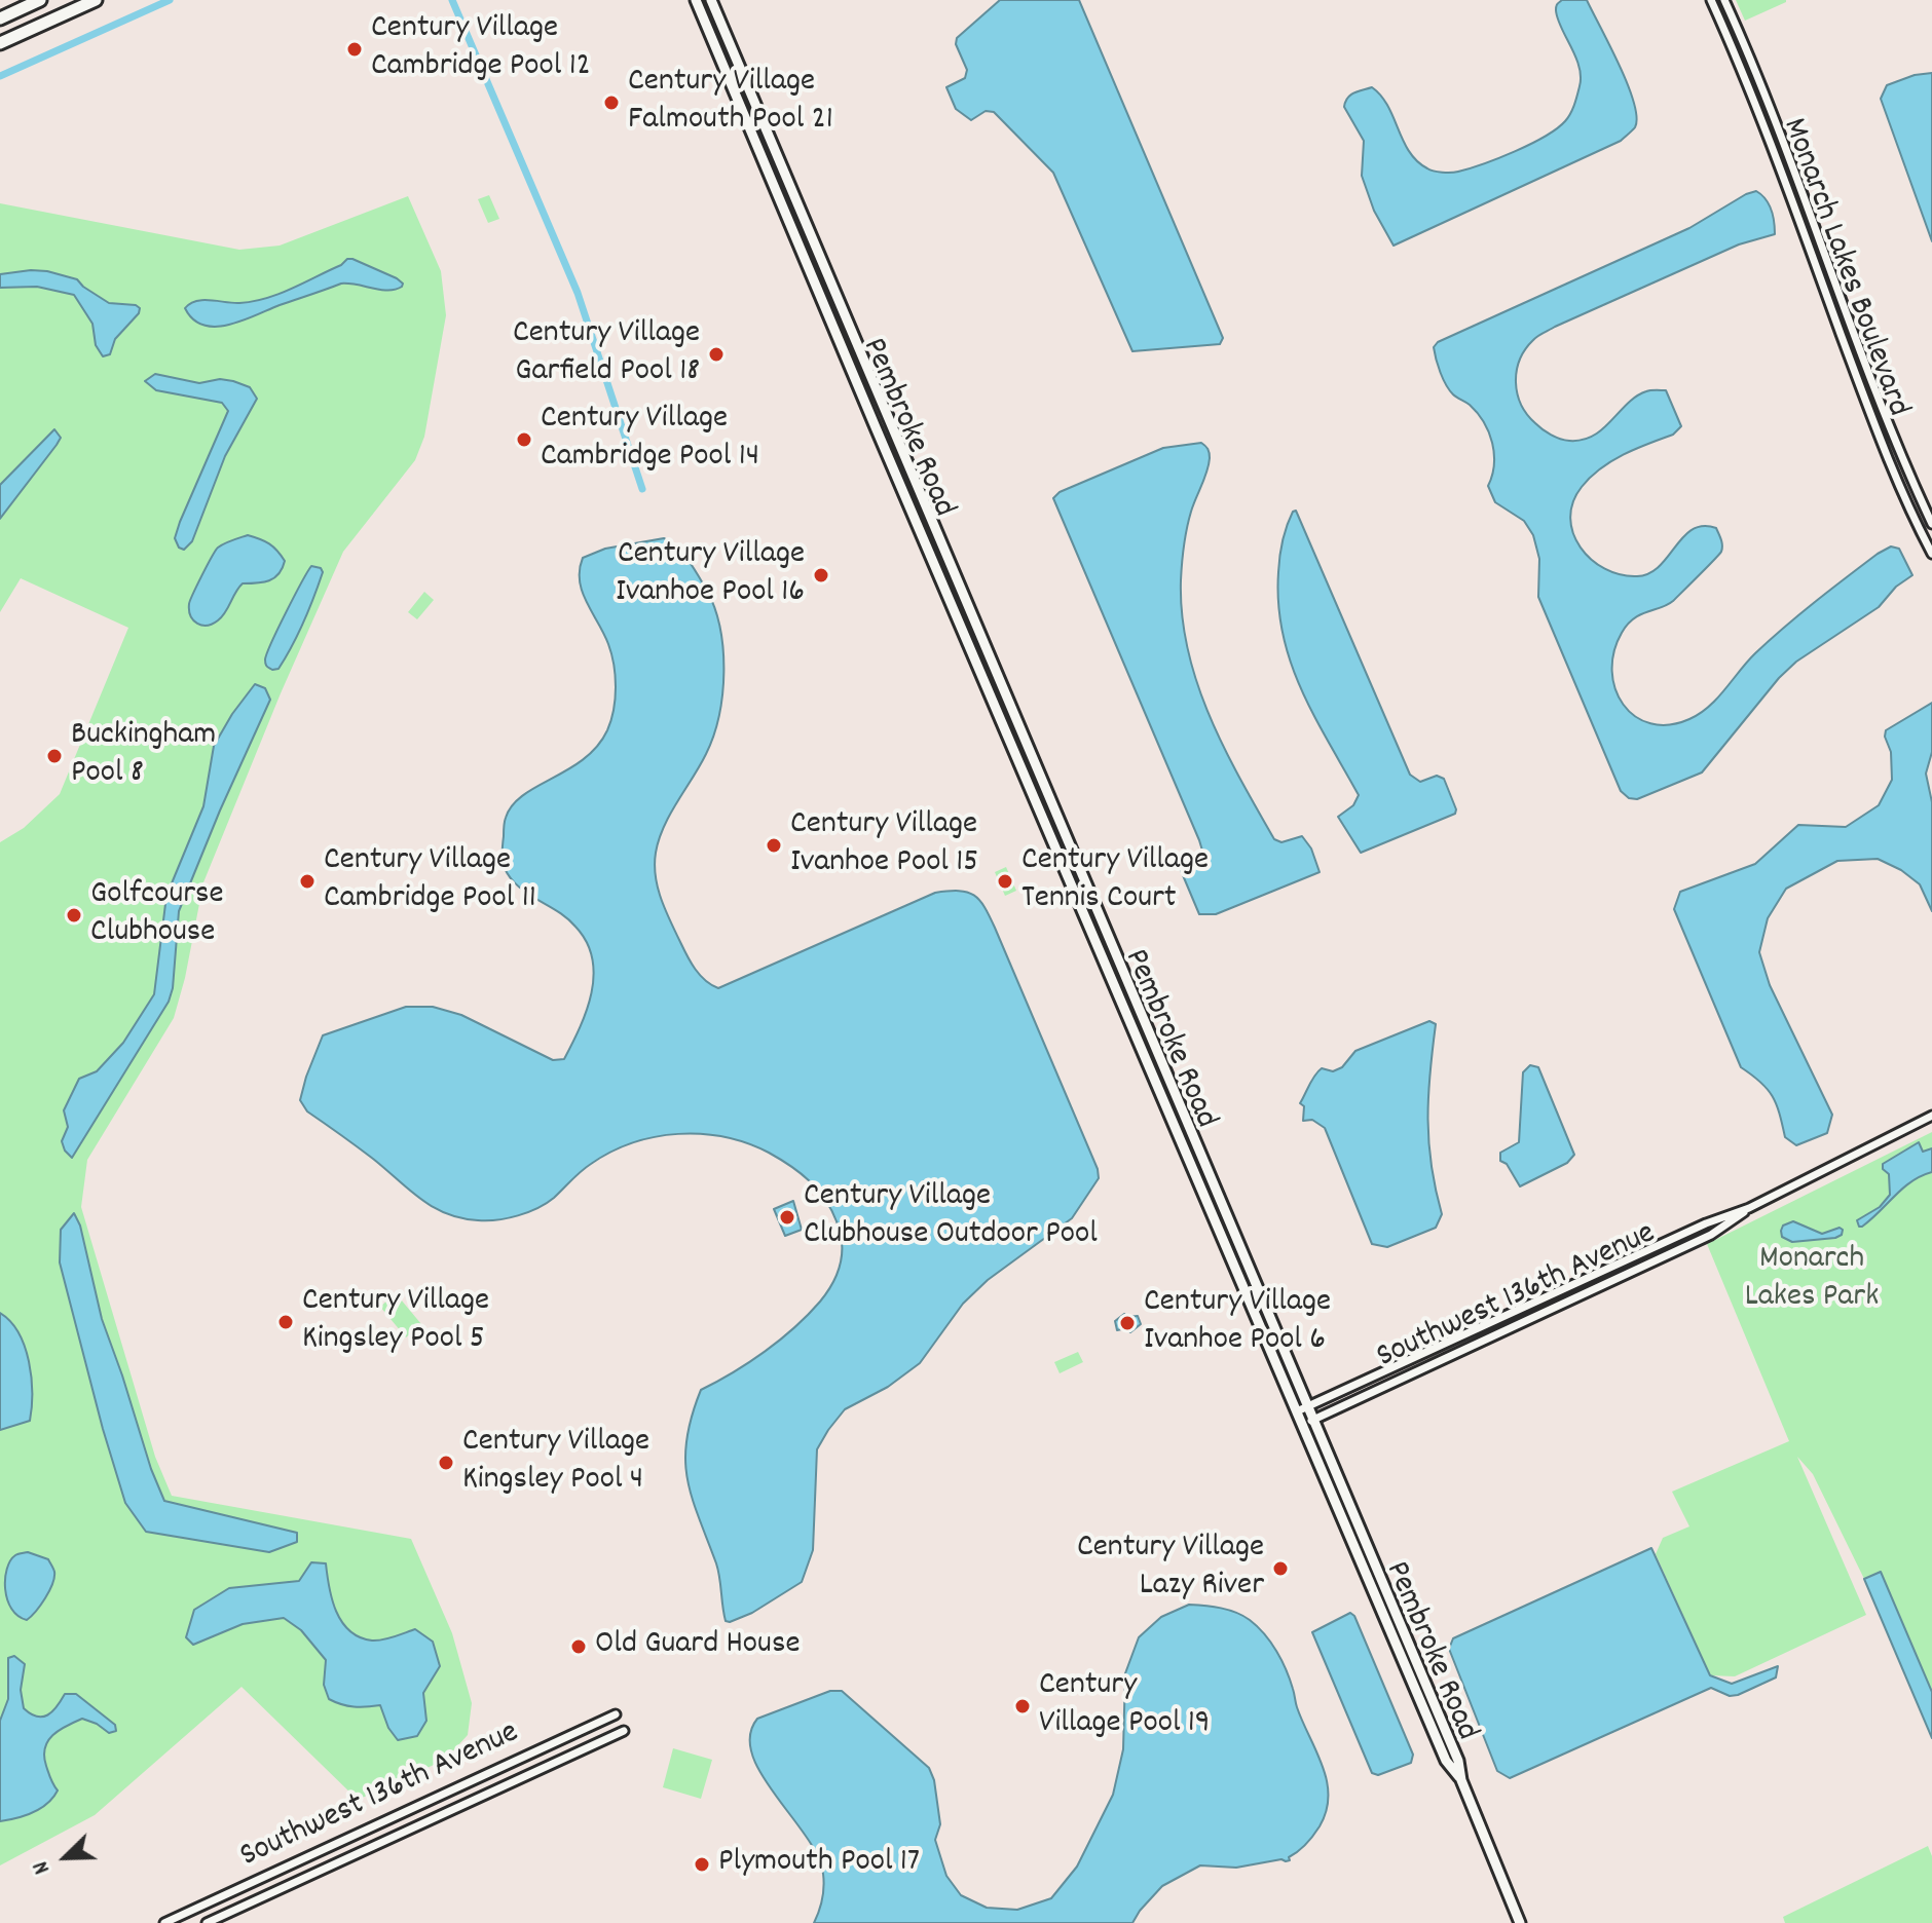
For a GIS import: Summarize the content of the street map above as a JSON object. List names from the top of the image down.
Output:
{
  "streets": {
    "main road": ["Pembroke Road"],
    "street": ["Monarch Lakes Boulevard", "Southwest 136th Avenue"]
  },
  "crossings": [
    ["Pembroke Road", "Southwest 136th Avenue"]
  ],
  "parks": ["Monarch Lakes Park"],
  "places": [
    "Century Village Cambridge Pool 12",
    "Century Village Falmouth Pool 21",
    "Century Village Garfield Pool 18",
    "Century Village Cambridge Pool 14",
    "Century Village Ivanhoe Pool 16",
    "Buckingham Pool 8",
    "Century Village Ivanhoe Pool 15",
    "Century Village Cambridge Pool 11",
    "Century Village Tennis Court",
    "Golfcourse Clubhouse",
    "Century Village Clubhouse Outdoor Pool",
    "Century Village Kingsley Pool 5",
    "Century Village Ivanhoe Pool 6",
    "Century Village Kingsley Pool 4",
    "Century Village Lazy River",
    "Old Guard House",
    "Century Village Pool 19",
    "Plymouth Pool 17"
  ],
  "north": "bottom left"
}
